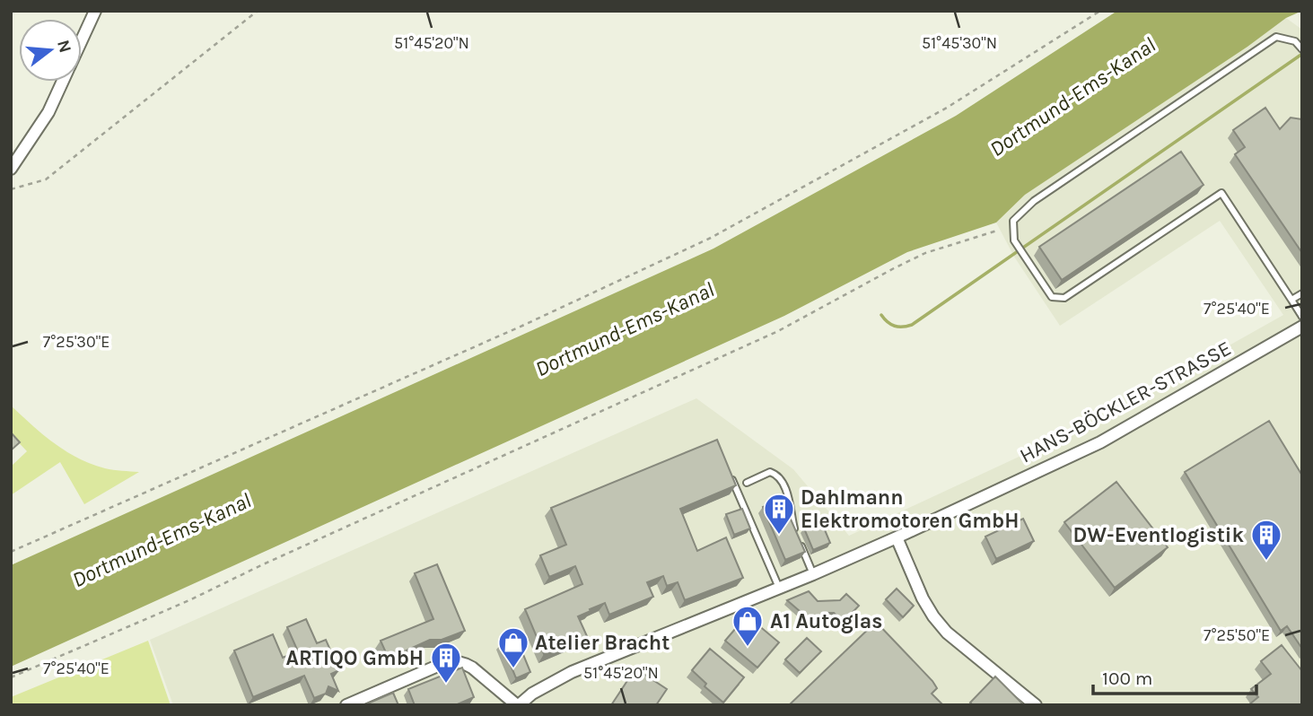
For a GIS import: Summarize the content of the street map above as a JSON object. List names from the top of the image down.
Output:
{
  "streets": {
    "street": ["HANS-BÖCKLER-STRASSE"]
  },
  "water": ["Dortmund-Ems-Kanal"],
  "places": {
    "building": ["Dahlmann Elektromotoren GmbH", "DW-Eventlogistik", "ARTIQO GmbH"],
    "shop": ["A1 Autoglas", "Atelier Bracht"]
  },
  "scale_bar": "100 m",
  "north": "right",
  "coordinates": [
    "51°45'20\"N",
    "51°45'30\"N",
    "7°25'40\"E",
    "7°25'30\"E",
    "7°25'50\"E"
  ]
}
